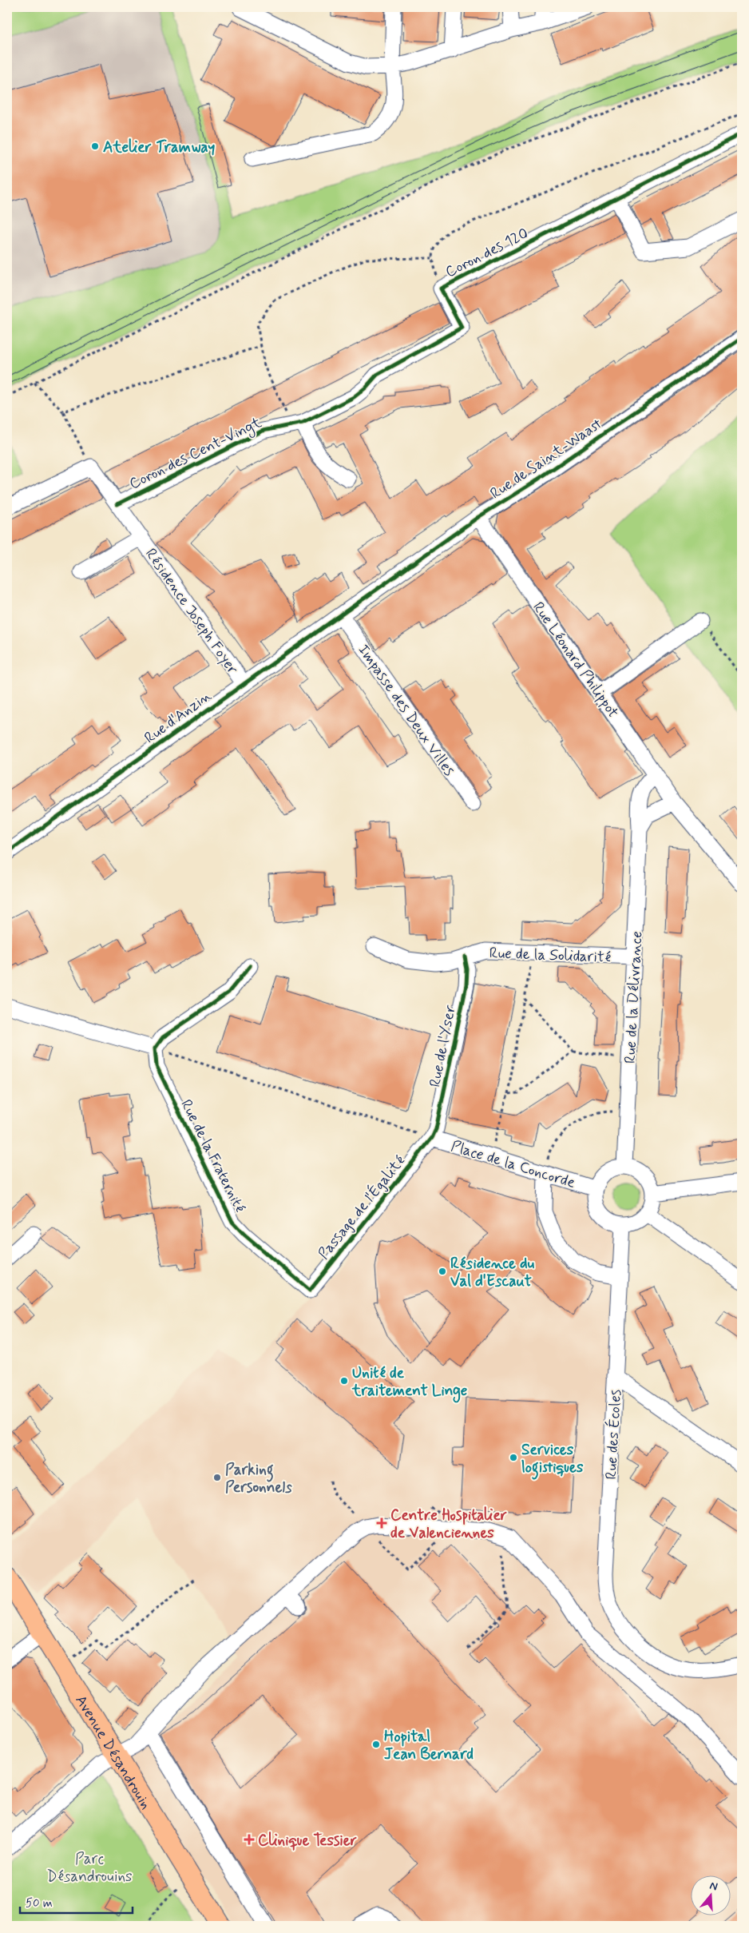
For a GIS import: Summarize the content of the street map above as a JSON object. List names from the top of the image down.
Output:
{
  "streets": {
    "main road": ["Avenue Désandrouin"],
    "street": [
      "Coron des 120",
      "Coron des Cent-Vingt",
      "Rue de Saint-Waast",
      "Résidence Joseph Foyer",
      "Rue Léonard Philippot",
      "Impasse des Deux Villes",
      "Rue d'Anzin",
      "Rue de la Solidarité",
      "Rue de la Délivrance",
      "Rue de l'Yser",
      "Rue de la Fraternité",
      "Place de la Concorde",
      "Passage de l'Égalité",
      "Rue des Écoles"
    ]
  },
  "crossings": [
    ["Coron des 120", "Coron des Cent-Vingt"],
    ["Coron des Cent-Vingt", "Résidence Joseph Foyer"],
    ["Rue de Saint-Waast", "Rue Léonard Philippot"],
    ["Rue de Saint-Waast", "Rue d'Anzin"],
    ["Résidence Joseph Foyer", "Rue d'Anzin"],
    ["Rue Léonard Philippot", "Rue de la Délivrance"],
    ["Impasse des Deux Villes", "Rue d'Anzin"],
    ["Rue de la Solidarité", "Rue de la Délivrance"],
    ["Rue de la Solidarité", "Rue de l'Yser"],
    ["Rue de la Délivrance", "Place de la Concorde"],
    ["Rue de la Délivrance", "Rue des Écoles"],
    ["Rue de l'Yser", "Place de la Concorde"],
    ["Rue de l'Yser", "Passage de l'Égalité"],
    ["Rue de la Fraternité", "Passage de l'Égalité"],
    ["Place de la Concorde", "Passage de l'Égalité"],
    ["Place de la Concorde", "Rue des Écoles"]
  ],
  "parks": ["Parc Désandrouins"],
  "places": {
    "other": [
      "Atelier Tramway",
      "Résidence du Val d'Escaut",
      "Unité de traitement Linge",
      "Services logistiques",
      "Parking Personnels",
      "Hopital Jean Bernard"
    ],
    "health": ["Centre Hospitalier de Valenciennes", "Clinique Tessier"]
  },
  "scale_bar": "50 m",
  "north": "top"
}
